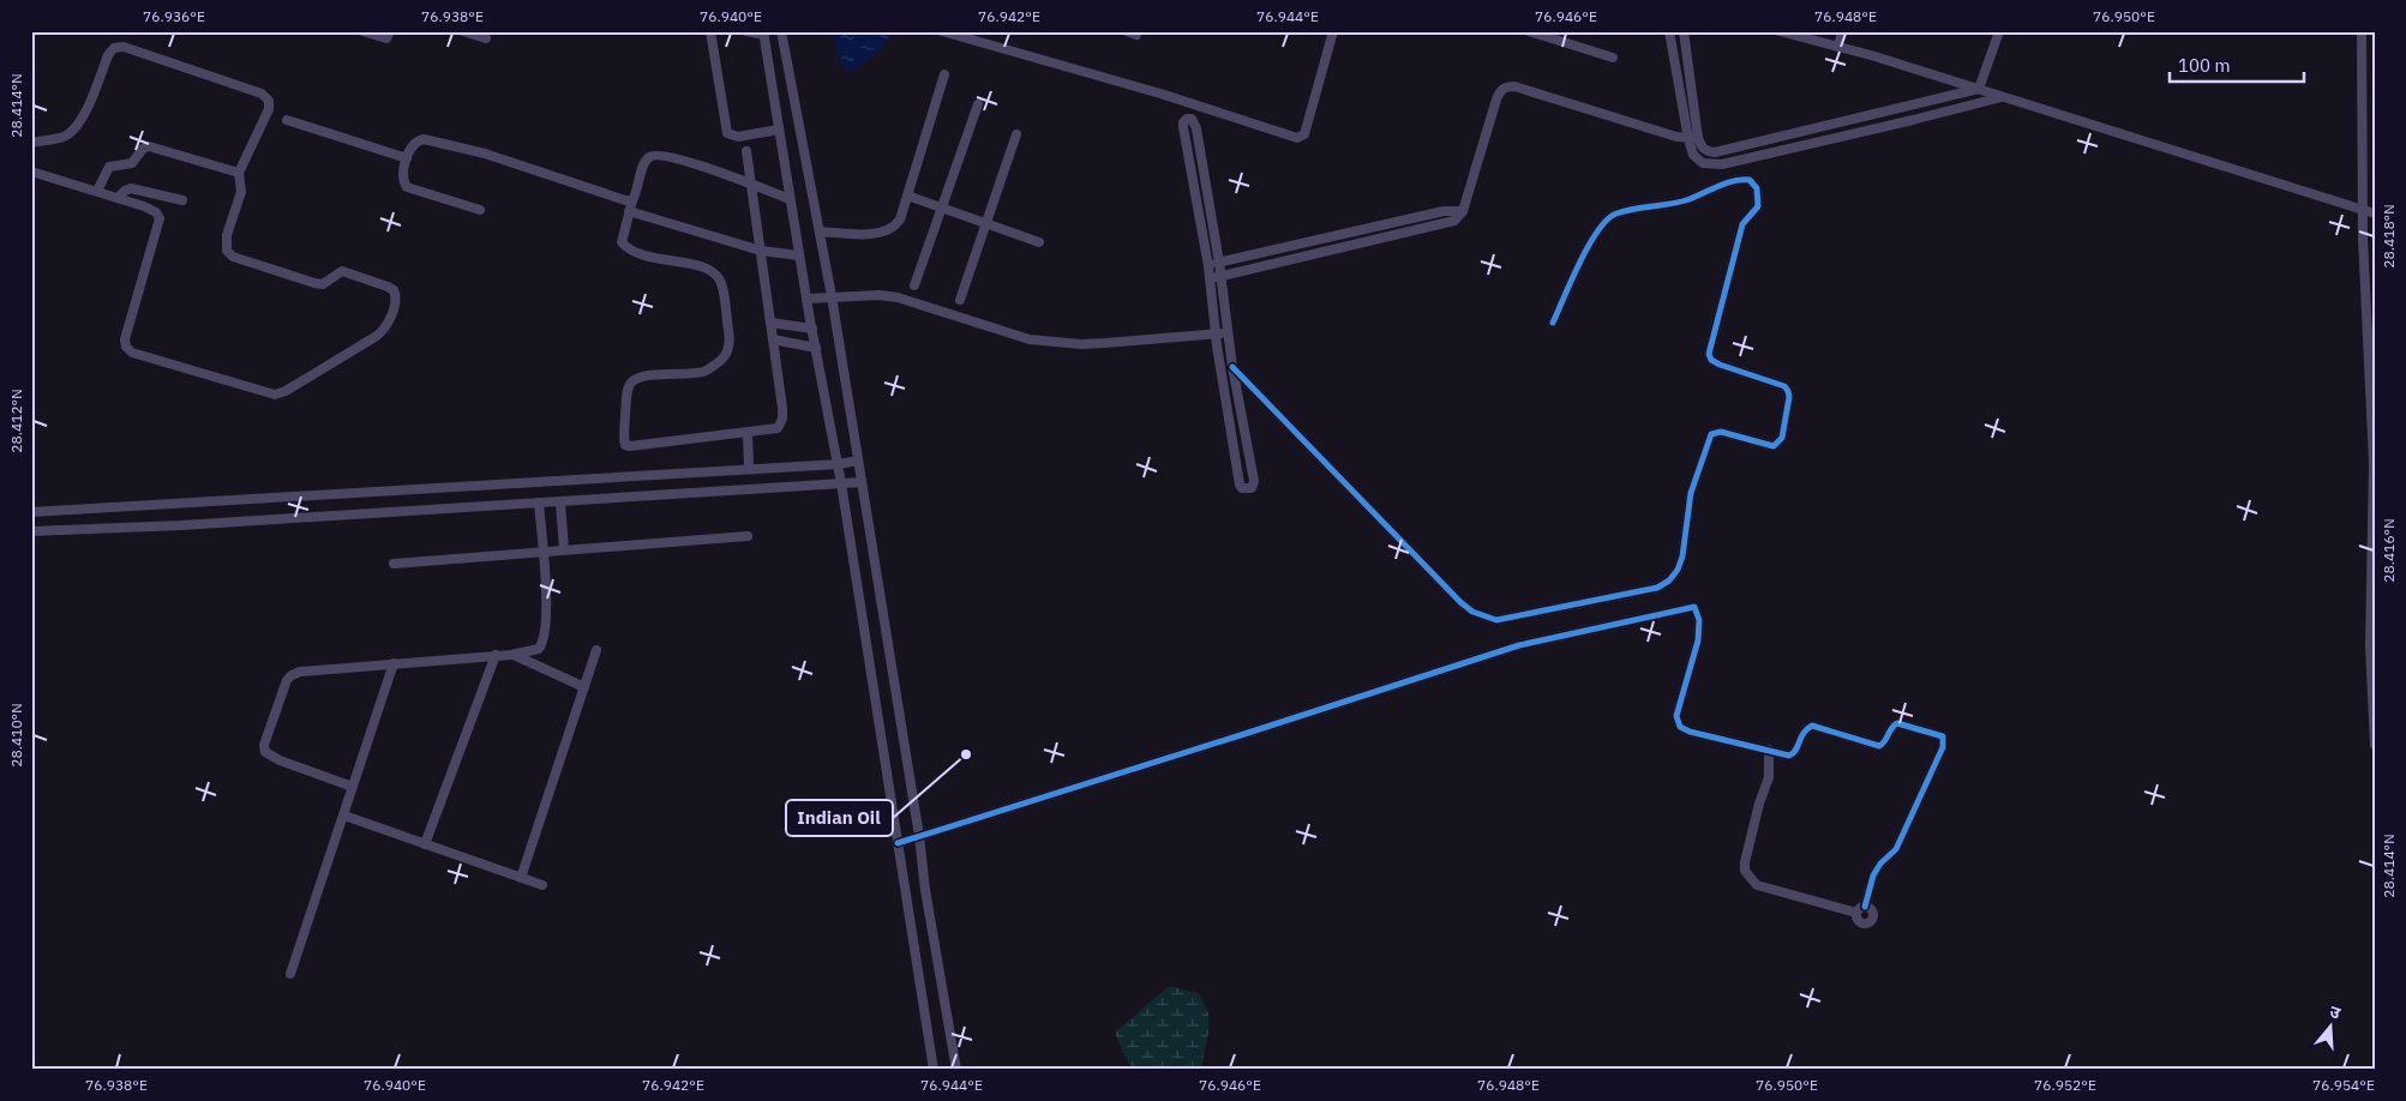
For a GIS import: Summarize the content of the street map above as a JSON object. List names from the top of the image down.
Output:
{
  "places": ["Indian Oil"],
  "scale_bar": "100 m",
  "north": "top",
  "coordinates": [
    "76.936°E",
    "76.938°E",
    "76.940°E",
    "76.942°E",
    "76.944°E",
    "76.946°E",
    "76.948°E",
    "76.950°E",
    "28.414°N",
    "28.418°N",
    "28.412°N",
    "28.416°N",
    "28.410°N",
    "76.952°E",
    "76.954°E"
  ]
}
